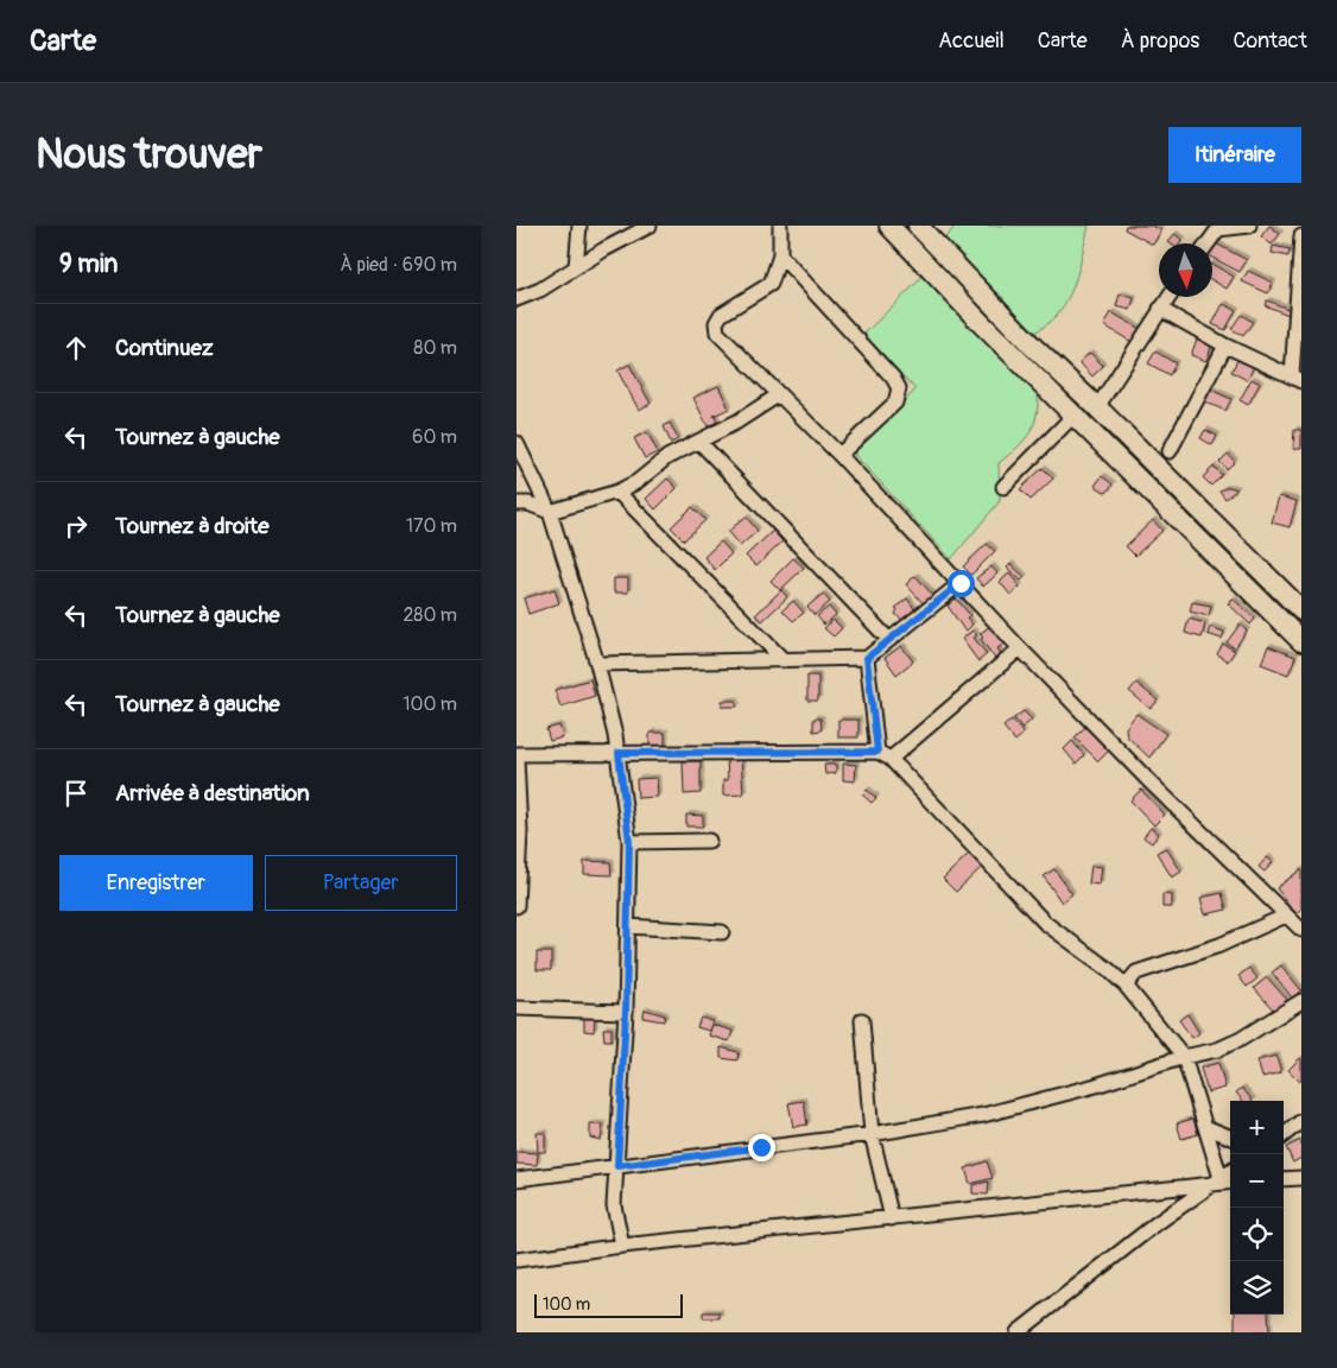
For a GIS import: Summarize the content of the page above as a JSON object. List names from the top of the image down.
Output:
{
  "scale_bar": "100 m",
  "north": "bottom",
  "page": {
    "header": "Carte",
    "nav": [
      "Accueil",
      "Carte",
      "À propos",
      "Contact"
    ],
    "buttons": [
      "Itinéraire",
      ["Enregistrer", "Partager"]
    ],
    "title": "Nous trouver",
    "heading": ["9 min", "À pied · 690 m"],
    "list": [
      ["Continuez", "80 m"],
      ["Tournez à gauche", "60 m"],
      ["Tournez à droite", "170 m"],
      ["Tournez à gauche", "280 m"],
      ["Tournez à gauche", "100 m"],
      "Arrivée à destination"
    ],
    "map_buttons": ["+", "−"],
    "scale": "100 m"
  }
}
